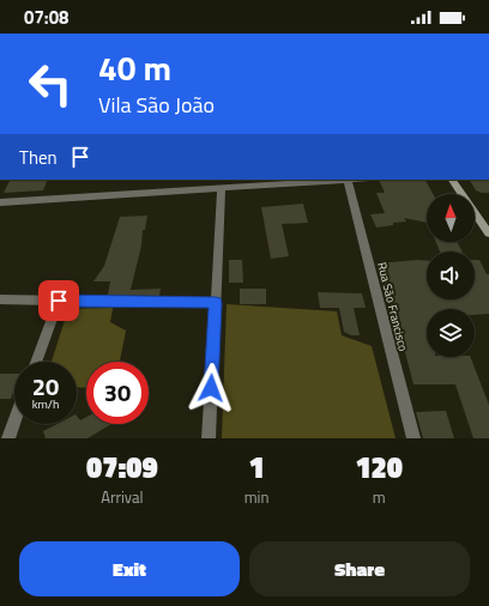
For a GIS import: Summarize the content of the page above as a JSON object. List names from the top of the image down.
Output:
{
  "streets": {
    "street": ["Rua São Francisco"]
  },
  "north": "top",
  "page": {
    "status": "07:08",
    "turn": ["40 m", "Vila São João"],
    "then": "Then",
    "speed": "20 km/h",
    "limit": "30",
    "eta": [
      "07:09",
      "Arrival",
      "1",
      "min",
      "120",
      "m"
    ],
    "buttons": ["Exit", "Share"]
  }
}
